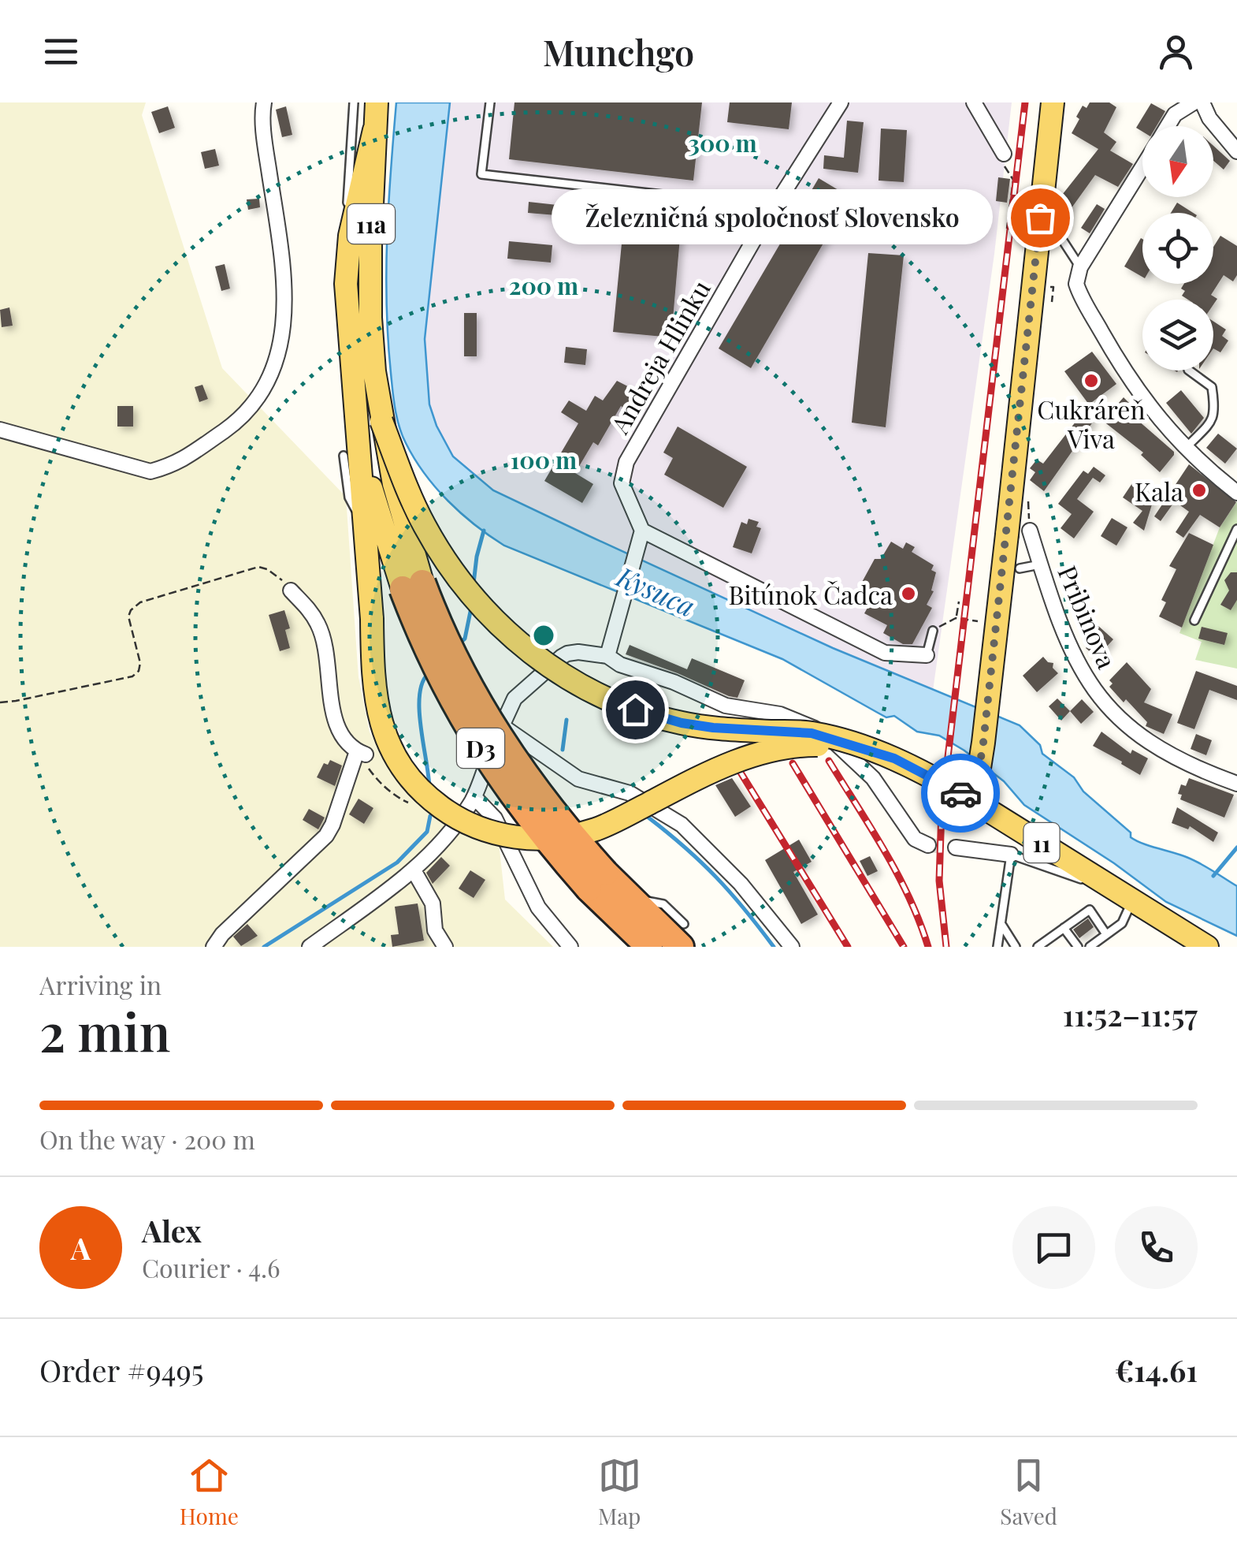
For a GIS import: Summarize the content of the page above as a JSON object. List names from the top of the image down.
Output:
{
  "streets": {
    "highway": ["D3"],
    "main road": ["11a", "11"],
    "street": ["Andreja Hlinku", "Pribinova"]
  },
  "crossings": [
    ["11a", "D3"]
  ],
  "water": ["Kysuca"],
  "places": [
    "Železničná spoločnosť Slovensko",
    "Cukráreň Viva",
    "Kala",
    "Bitúnok Čadca"
  ],
  "north": "bottom",
  "page": {
    "header": "Munchgo",
    "bubble": "Železničná spoločnosť Slovensko",
    "heading": ["2 min", "Arriving in", "11:52–11:57"],
    "panel": [
      "Alex",
      "Courier · 4.6",
      "Order #9495",
      "€14.61"
    ],
    "bar": "On the way · 200 m",
    "round": "A",
    "tabs": ["Home", "Map", "Saved"]
  },
  "rings": ["300 m", "200 m", "100 m"]
}
